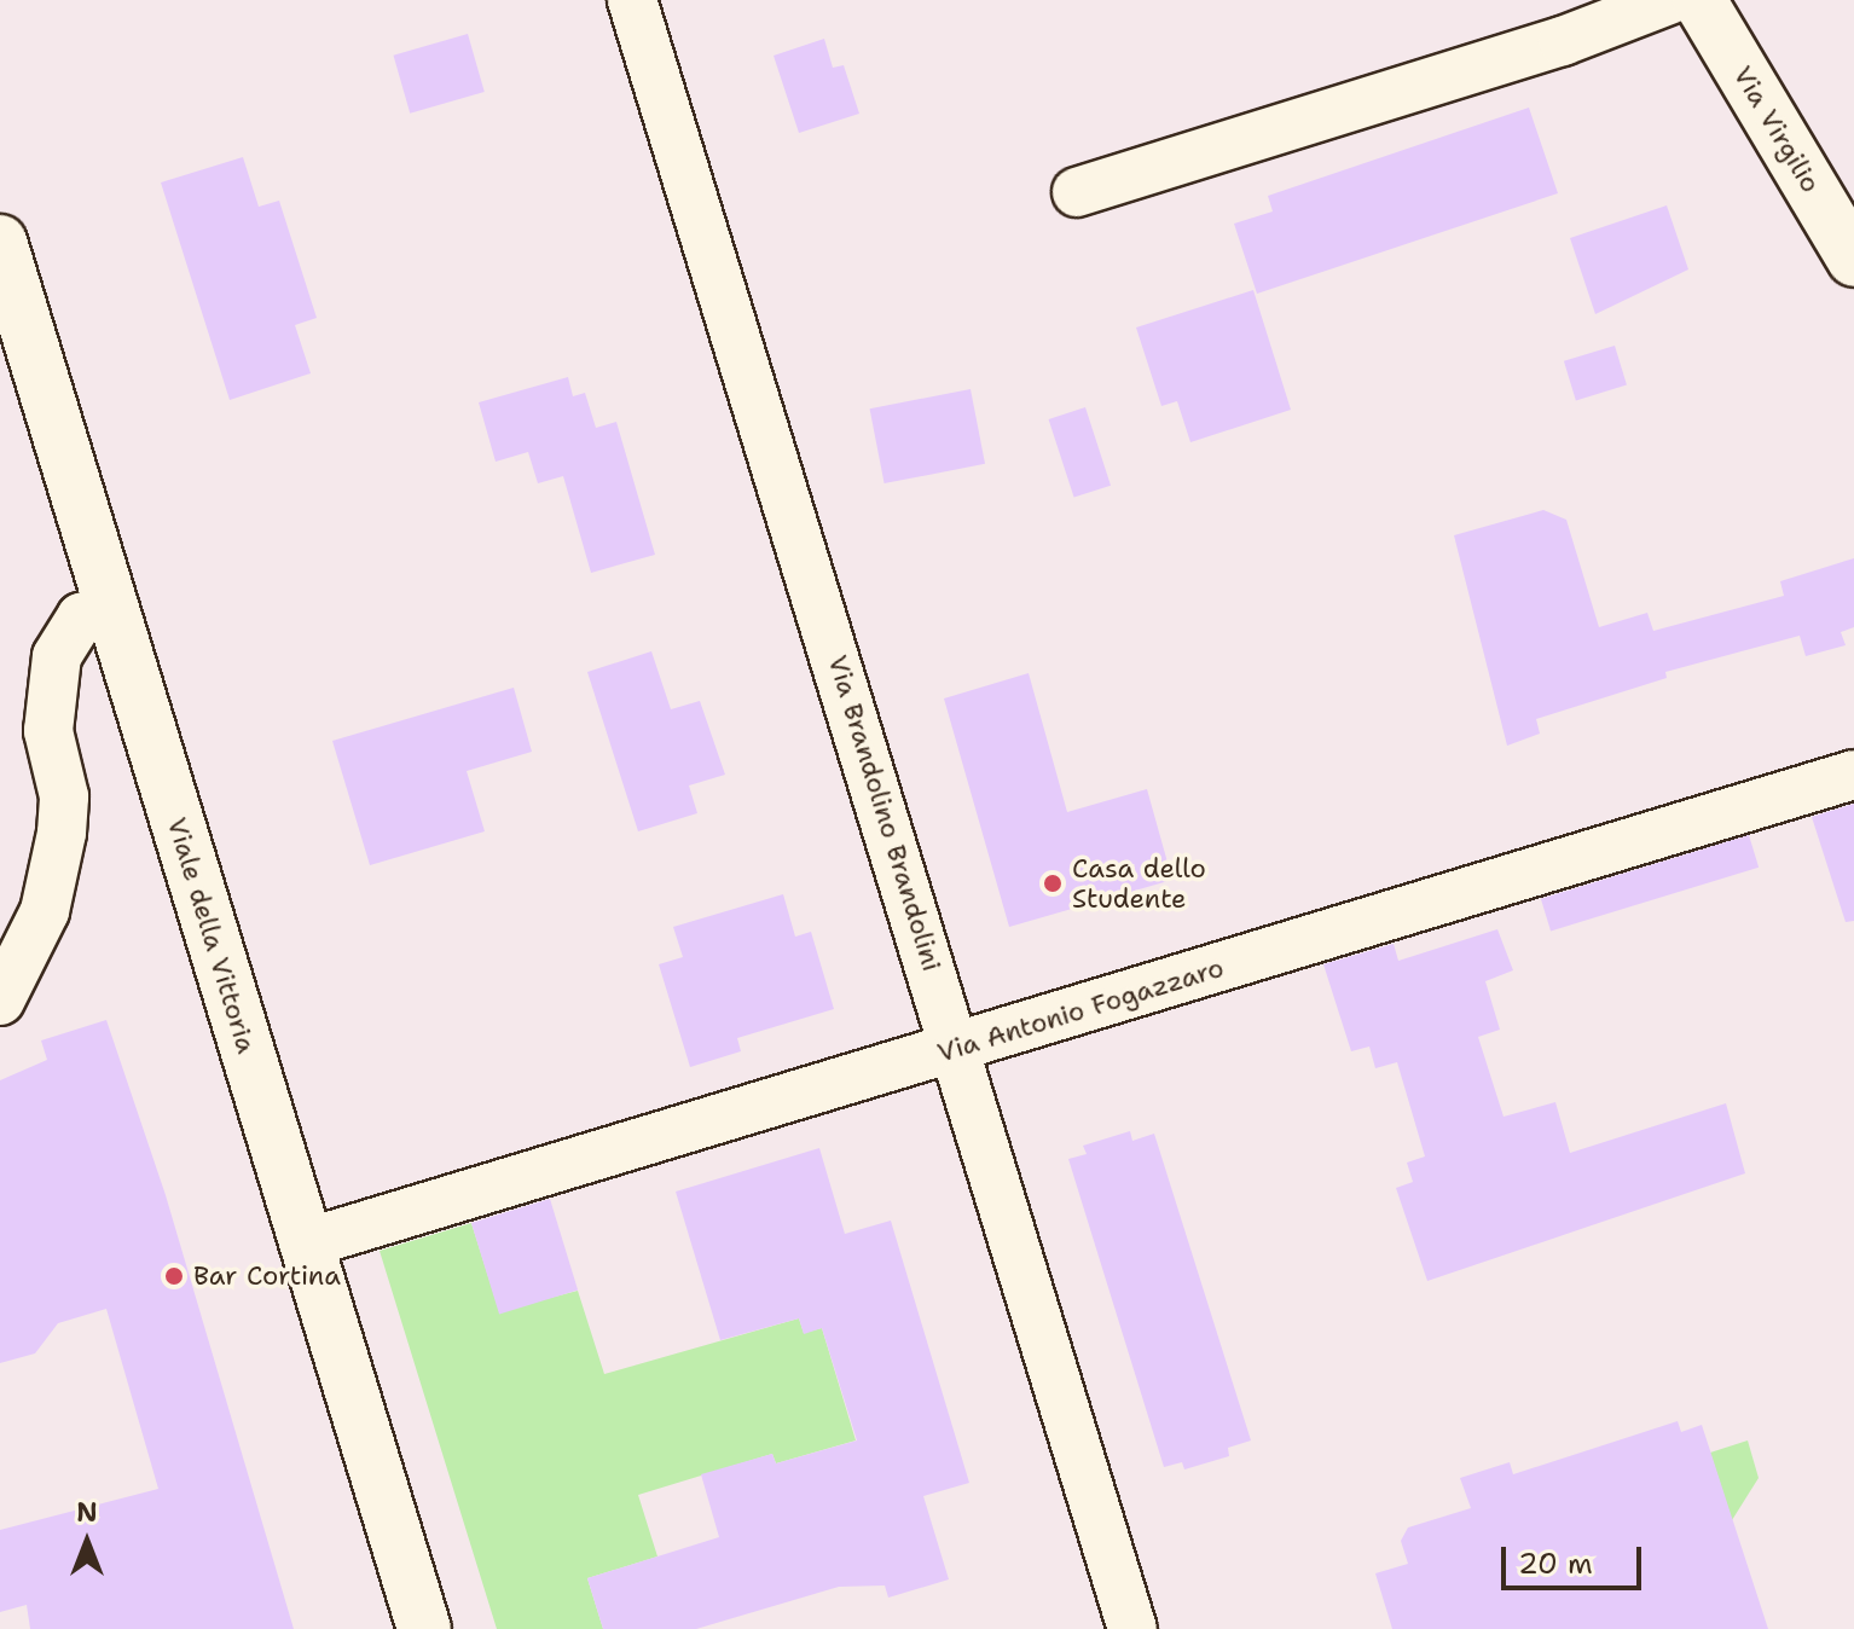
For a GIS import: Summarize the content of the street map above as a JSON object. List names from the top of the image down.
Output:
{
  "streets": {
    "street": [
      "Via Virgilio",
      "Via Brandolino Brandolini",
      "Viale della Vittoria",
      "Via Antonio Fogazzaro"
    ]
  },
  "crossings": [
    ["Via Brandolino Brandolini", "Via Antonio Fogazzaro"],
    ["Viale della Vittoria", "Via Antonio Fogazzaro"]
  ],
  "places": ["Casa dello Studente", "Bar Cortina"],
  "scale_bar": "20 m",
  "north": "top"
}
